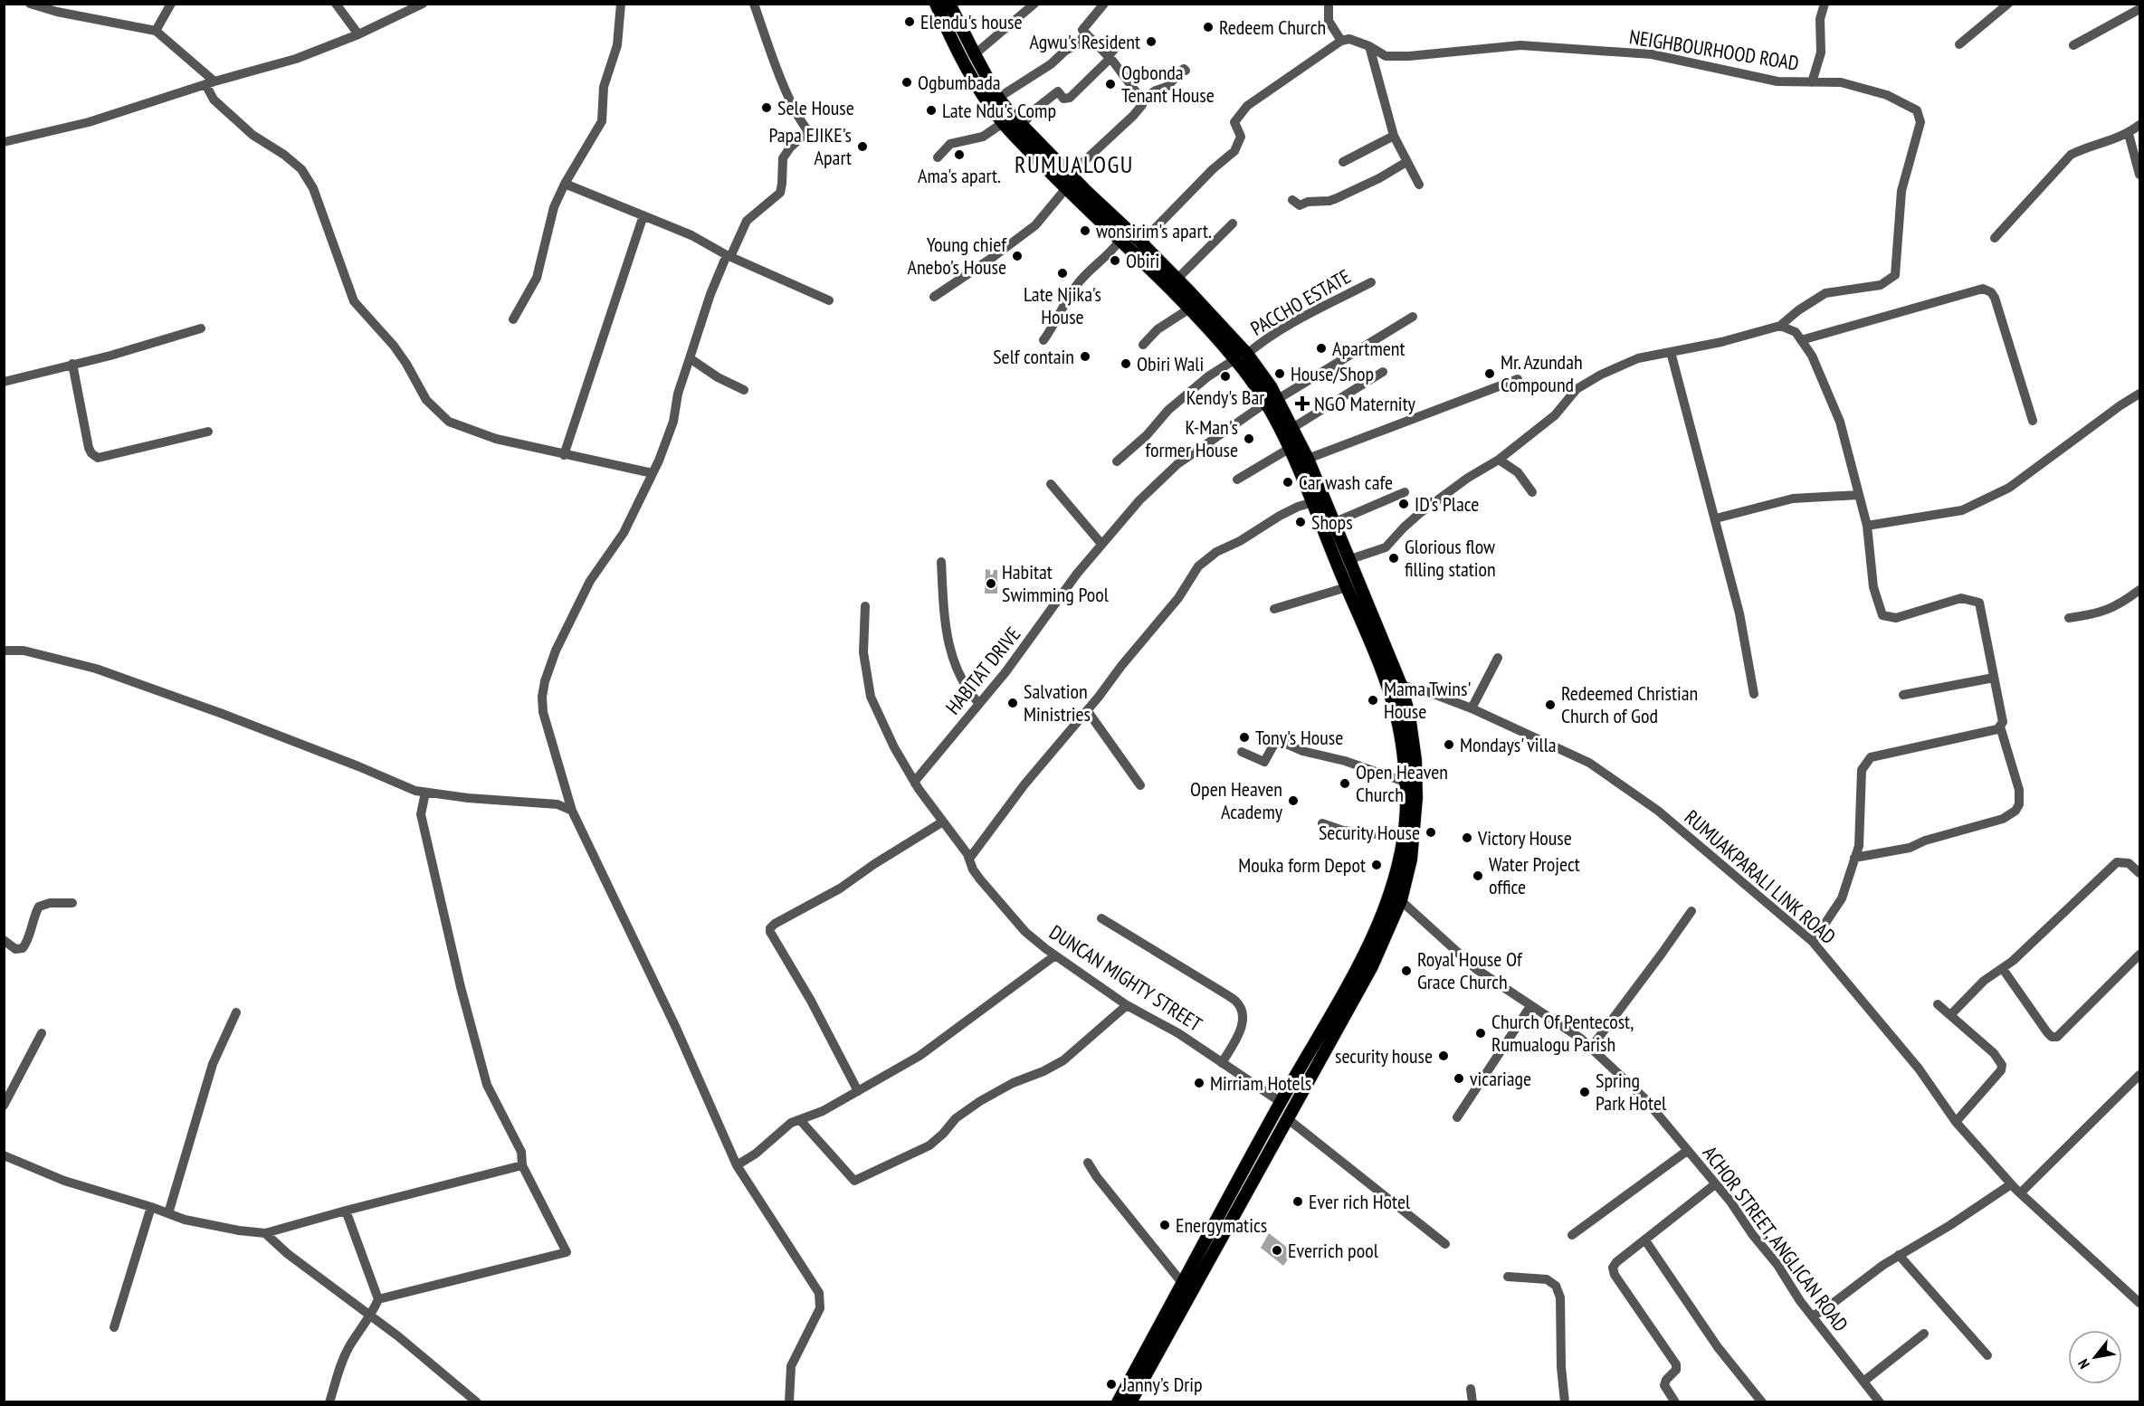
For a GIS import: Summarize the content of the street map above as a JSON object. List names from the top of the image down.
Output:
{
  "streets": {
    "street": [
      "NEIGHBOURHOOD ROAD",
      "PACCHO ESTATE",
      "HABITAT DRIVE",
      "RUMUAKPARALI LINK ROAD",
      "DUNCAN MIGHTY STREET",
      "ACHOR STREET, ANGLICAN ROAD"
    ]
  },
  "crossings": [
    ["HABITAT DRIVE", "DUNCAN MIGHTY STREET"]
  ],
  "districts": ["RUMUALOGU"],
  "places": {
    "other": [
      "Elendu's house",
      "Redeem Church",
      "Agwu's Resident",
      "Ogbumbada",
      "Ogbonda Tenant House",
      "Sele House",
      "Late Ndu's Comp",
      "Papa EJIKE's Apart",
      "Ama's apart.",
      "wonsirim's apart.",
      "Young chief Anebo's House",
      "Obiri",
      "Late Njika's House",
      "Apartment",
      "Self contain",
      "Obiri Wali",
      "House/Shop",
      "Mr. Azundah Compound",
      "Kendy's Bar",
      "K-Man's former House",
      "Car wash cafe",
      "ID's Place",
      "Shops",
      "Glorious flow filling station",
      "Habitat Swimming Pool",
      "Mama Twins' House",
      "Salvation Ministries",
      "Redeemed Christian Church of God",
      "Tony's House",
      "Mondays' villa",
      "Open Heaven Church",
      "Open Heaven Academy",
      "Security House",
      "Victory House",
      "Mouka form Depot",
      "Water Project office",
      "Royal House Of Grace Church",
      "Church Of Pentecost, Rumualogu Parish",
      "security house",
      "vicariage",
      "Mirriam Hotels",
      "Spring Park Hotel",
      "Ever rich Hotel",
      "Energymatics",
      "Everrich pool",
      "Janny's Drip"
    ],
    "health": ["NGO Maternity"]
  },
  "north": "bottom left"
}
